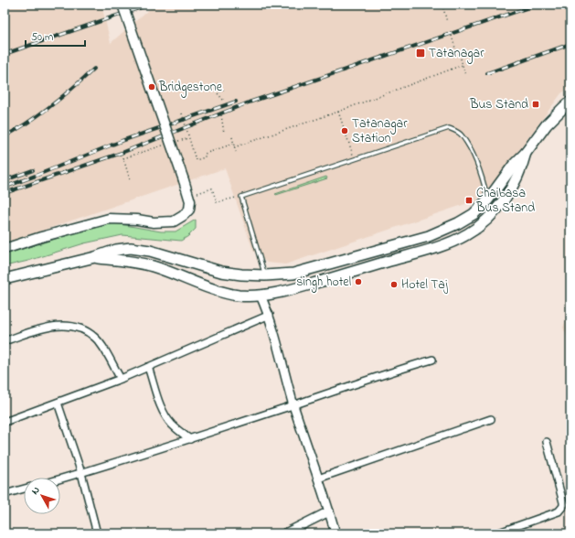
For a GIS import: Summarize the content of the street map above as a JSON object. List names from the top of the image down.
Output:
{
  "places": {
    "transit": ["Tatanagar", "Bus Stand", "Chaibasa Bus Stand"],
    "other": [
      "Bridgestone",
      "Tatanagar Station",
      "singh hotel",
      "Hotel Taj"
    ]
  },
  "scale_bar": "50 m",
  "north": "top left"
}
